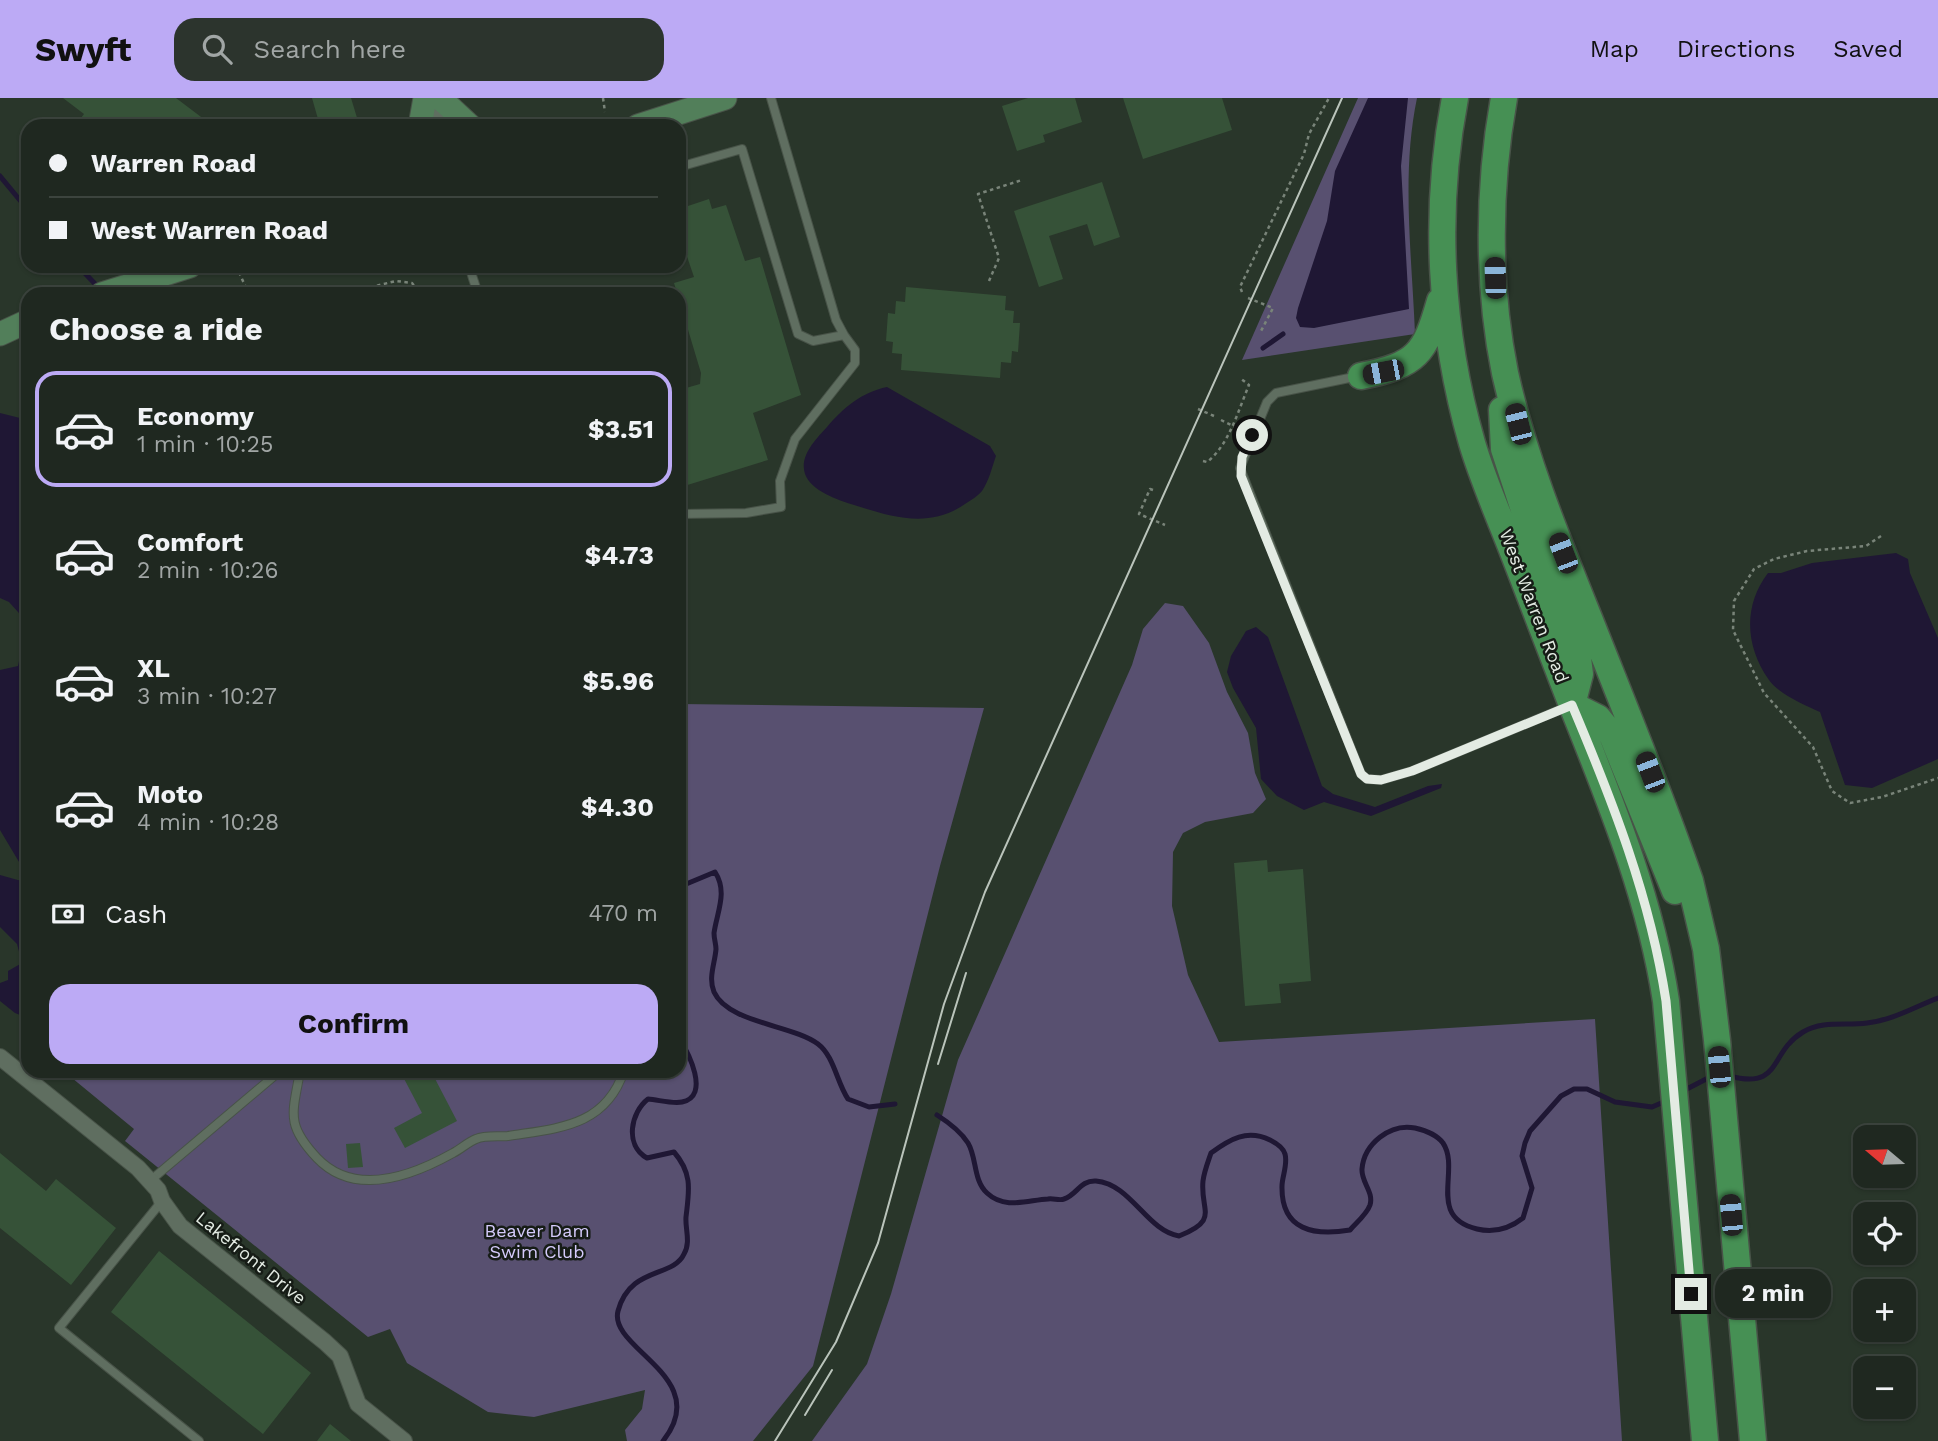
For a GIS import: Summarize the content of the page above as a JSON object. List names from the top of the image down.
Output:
{
  "streets": {
    "main road": ["West Warren Road"],
    "street": ["Lakefront Drive"]
  },
  "parks": ["Beaver Dam Swim Club"],
  "north": "left",
  "page": {
    "header": "Swyft",
    "search": "Search here",
    "nav": ["Map", "Directions", "Saved"],
    "banner": ["Warren Road", "West Warren Road"],
    "heading": "Choose a ride",
    "list": [
      {
        "name": "Economy",
        "note": "1 min · 10:25",
        "value": "$3.51"
      },
      {
        "name": "Comfort",
        "note": "2 min · 10:26",
        "value": "$4.73"
      },
      {
        "name": "XL",
        "note": "3 min · 10:27",
        "value": "$5.96"
      },
      {
        "name": "Moto",
        "note": "4 min · 10:28",
        "value": "$4.30"
      }
    ],
    "pay": ["Cash", "470 m"],
    "buttons": "Confirm",
    "map_buttons": ["+", "−"],
    "bubble": "2 min"
  }
}
